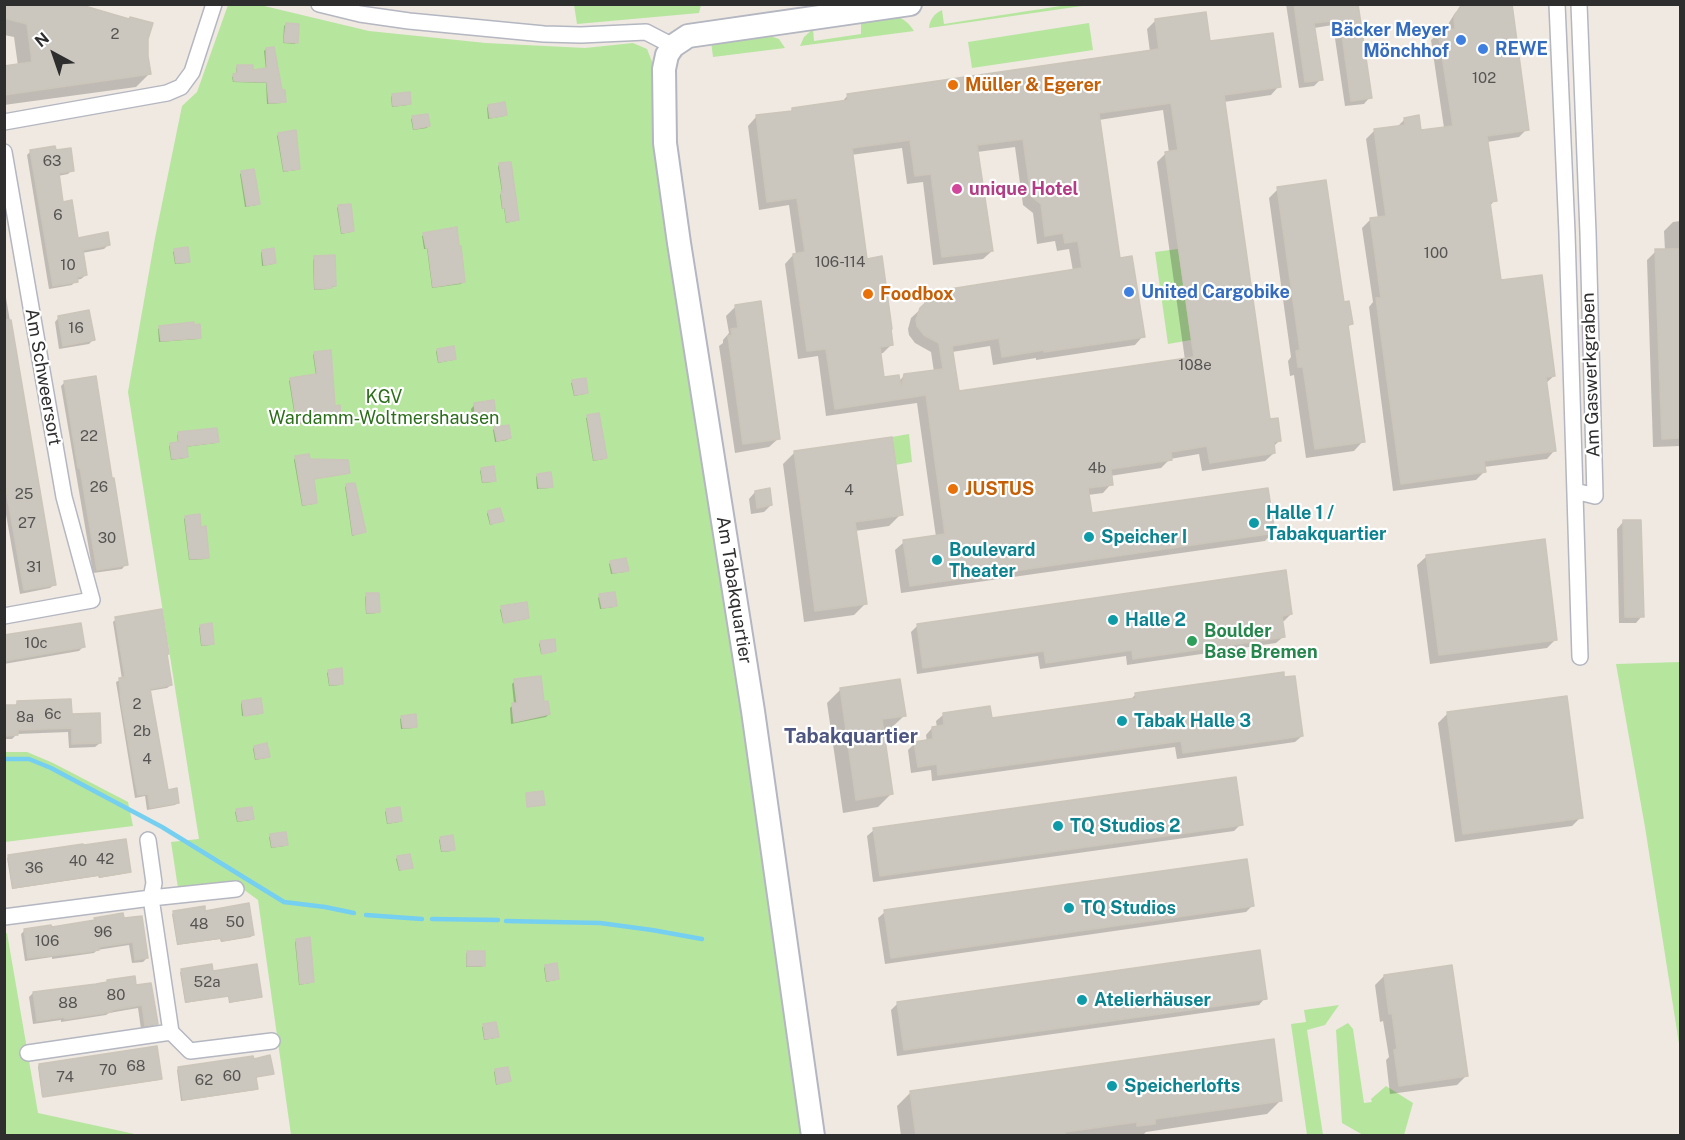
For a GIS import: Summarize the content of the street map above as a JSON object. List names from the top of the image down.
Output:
{
  "streets": {
    "street": ["Am Gaswerkgraben", "Am Schweersort", "Am Tabakquartier"]
  },
  "districts": ["Tabakquartier"],
  "parks": ["KGV Wardamm-Woltmershausen"],
  "places": [
    "Bäcker Meyer Mönchhof",
    "REWE",
    "Müller & Egerer",
    "unique Hotel",
    "United Cargobike",
    "Foodbox",
    "JUSTUS",
    "Halle 1 / Tabakquartier",
    "Speicher I",
    "Boulevard Theater",
    "Halle 2",
    "Boulder Base Bremen",
    "Tabak Halle 3",
    "TQ Studios 2",
    "TQ Studios",
    "Atelierhäuser",
    "Speicherlofts"
  ],
  "house_numbers": [
    "2",
    "102",
    "63",
    "6",
    "100",
    "106-114",
    "10",
    "16",
    "108e",
    "22",
    "4b",
    "26",
    "4",
    "25",
    "27",
    "30",
    "31",
    "10c",
    "2",
    "6c",
    "8a",
    "2b",
    "4",
    "42",
    "40",
    "36",
    "50",
    "48",
    "96",
    "106",
    "52a",
    "80",
    "88",
    "68",
    "70",
    "60",
    "74",
    "62"
  ],
  "north": "top left"
}
